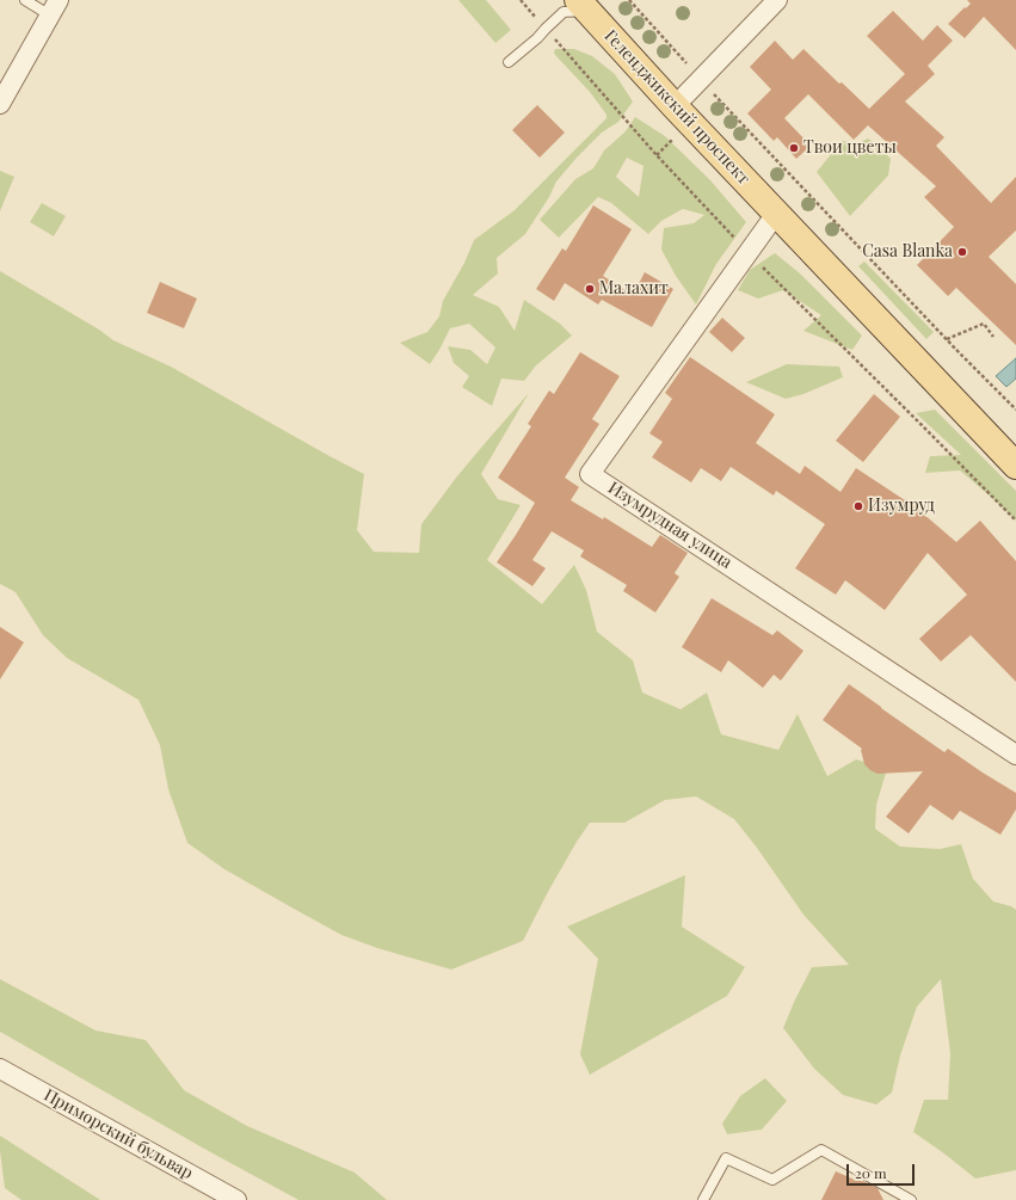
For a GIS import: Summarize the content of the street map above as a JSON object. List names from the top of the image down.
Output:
{
  "streets": {
    "main road": ["Геленджикский проспект"],
    "street": ["Изумрудная улица", "Приморский бульвар"]
  },
  "crossings": [
    ["Геленджикский проспект", "Изумрудная улица"]
  ],
  "places": [
    "Твои цветы",
    "Casa Blanka",
    "Малахит",
    "Изумруд"
  ],
  "scale_bar": "20 m"
}
